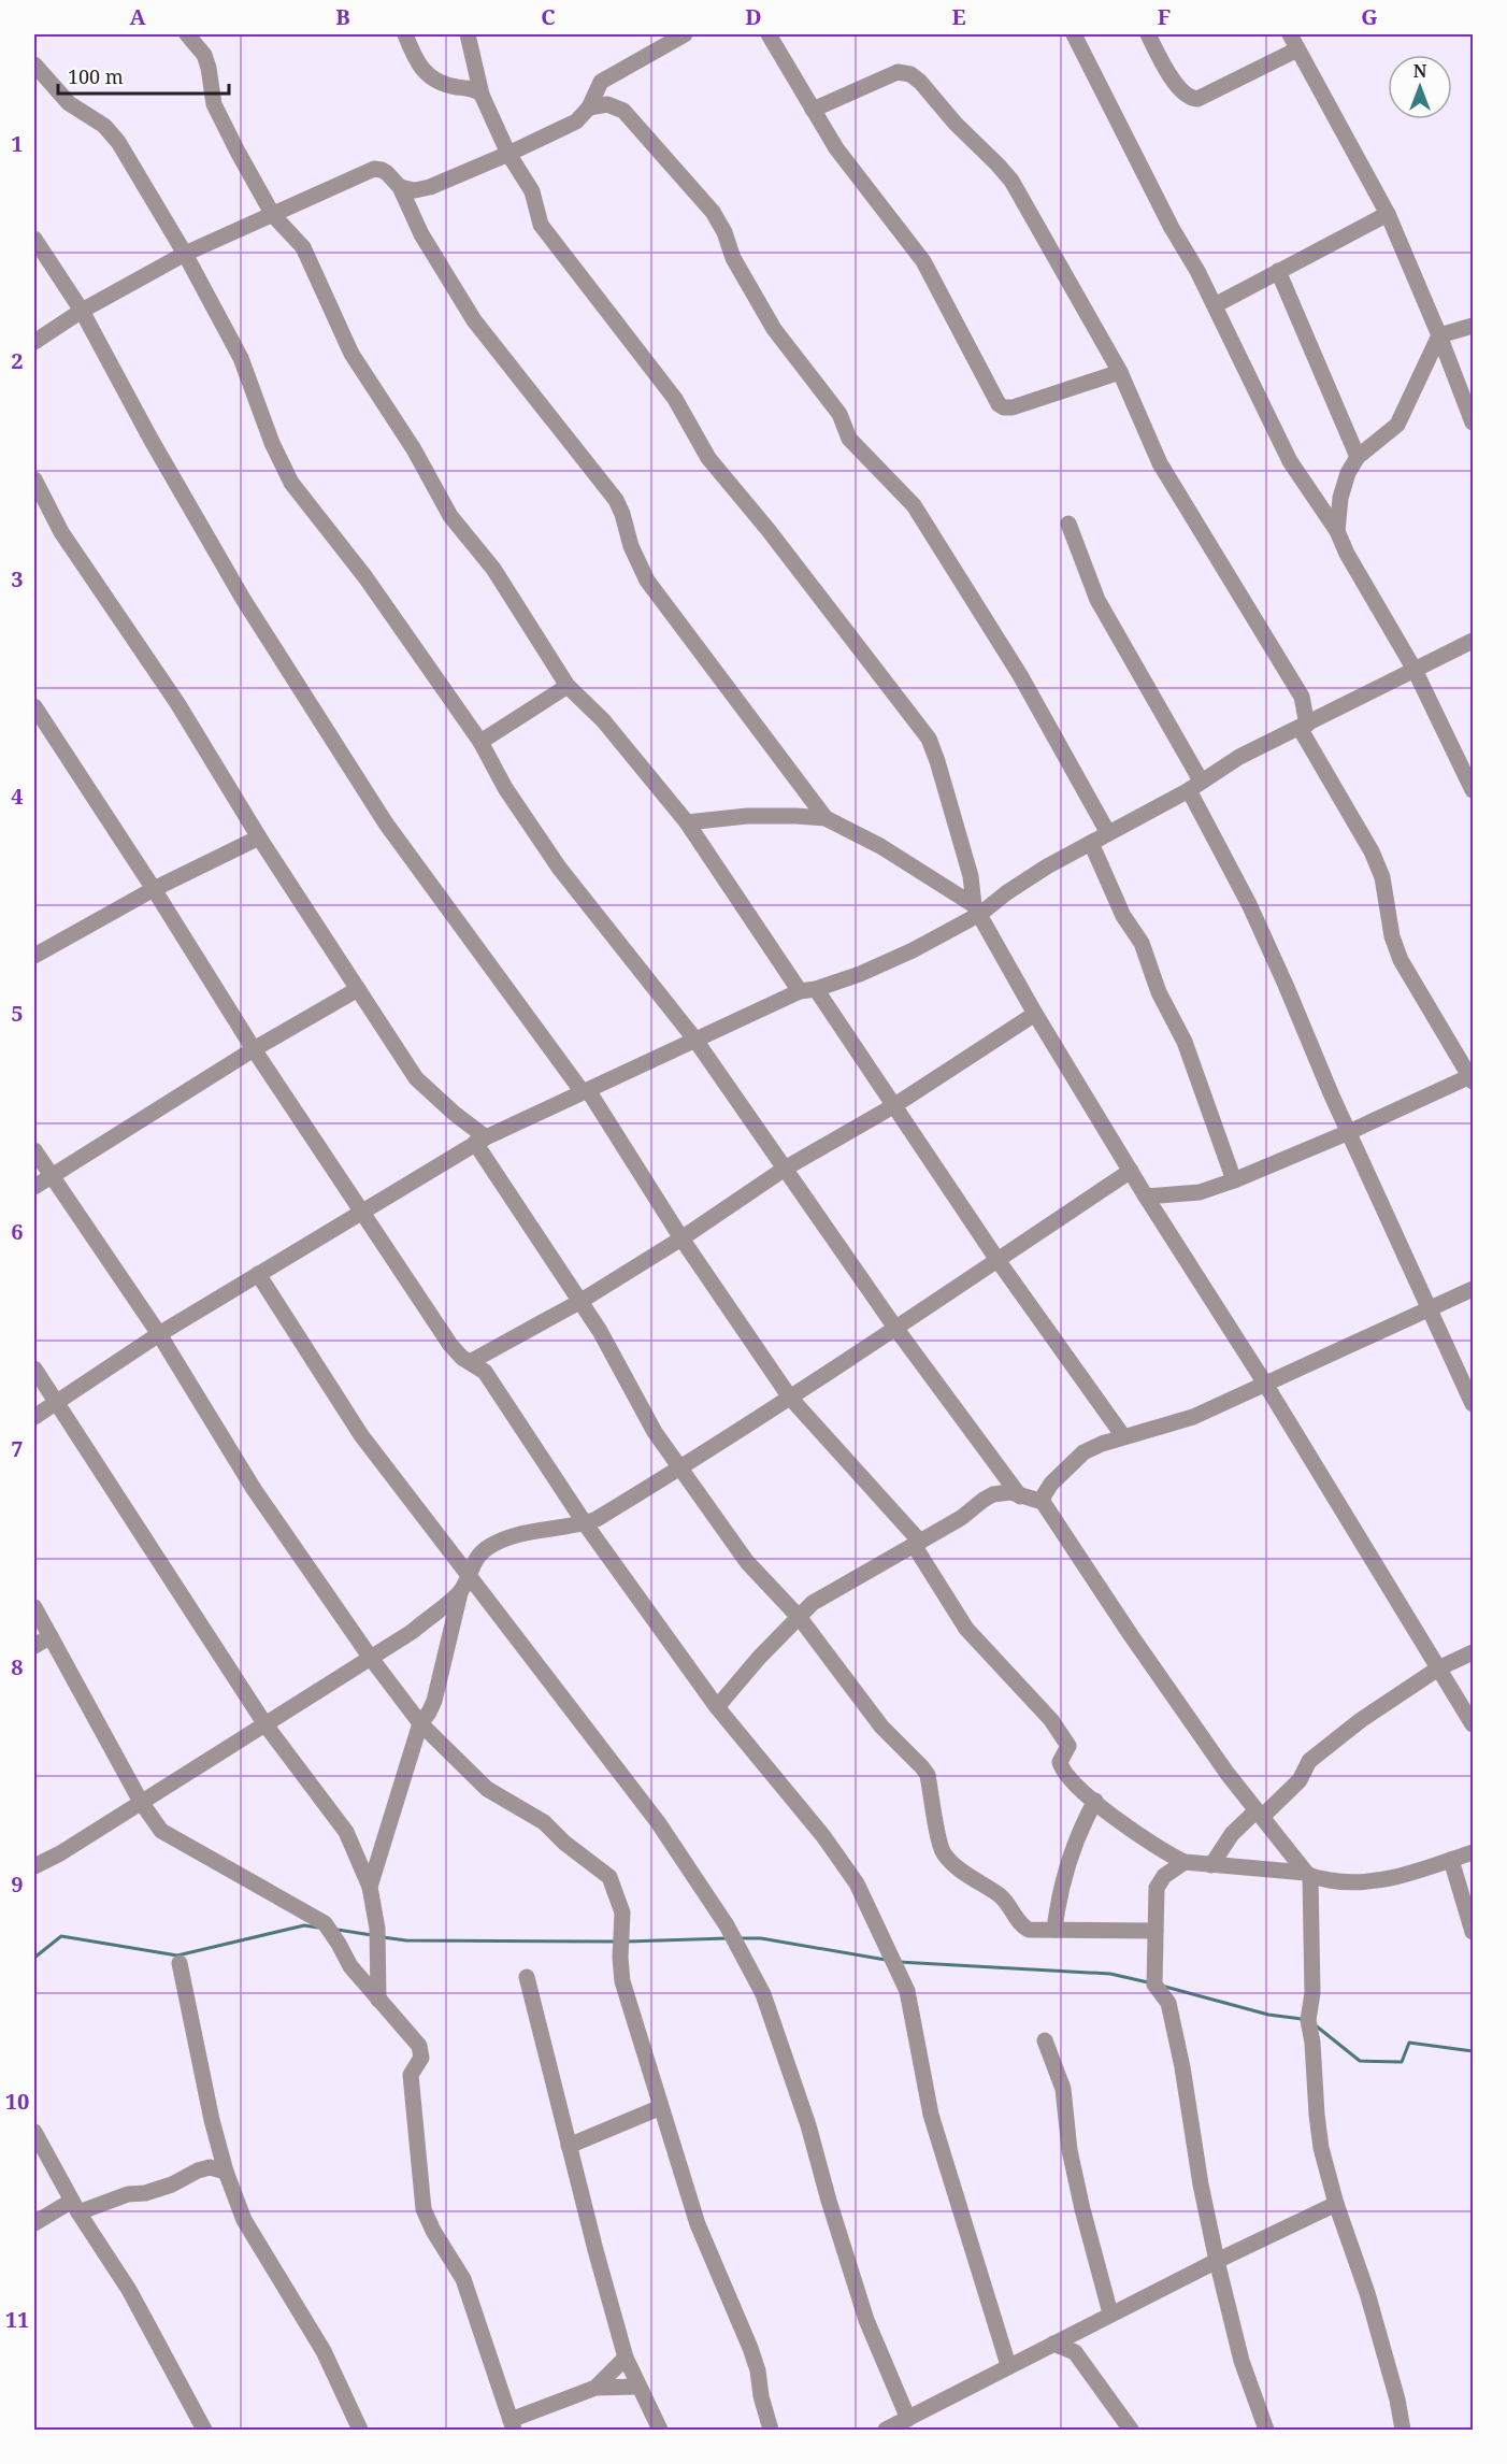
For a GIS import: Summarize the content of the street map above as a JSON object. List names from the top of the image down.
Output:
{
  "scale_bar": "100 m",
  "north": "top",
  "grid": {
    "columns": [
      "A",
      "B",
      "C",
      "D",
      "E",
      "F",
      "G"
    ],
    "rows": [
      "1",
      "2",
      "3",
      "4",
      "5",
      "6",
      "7",
      "8",
      "9",
      "10",
      "11"
    ]
  }
}
